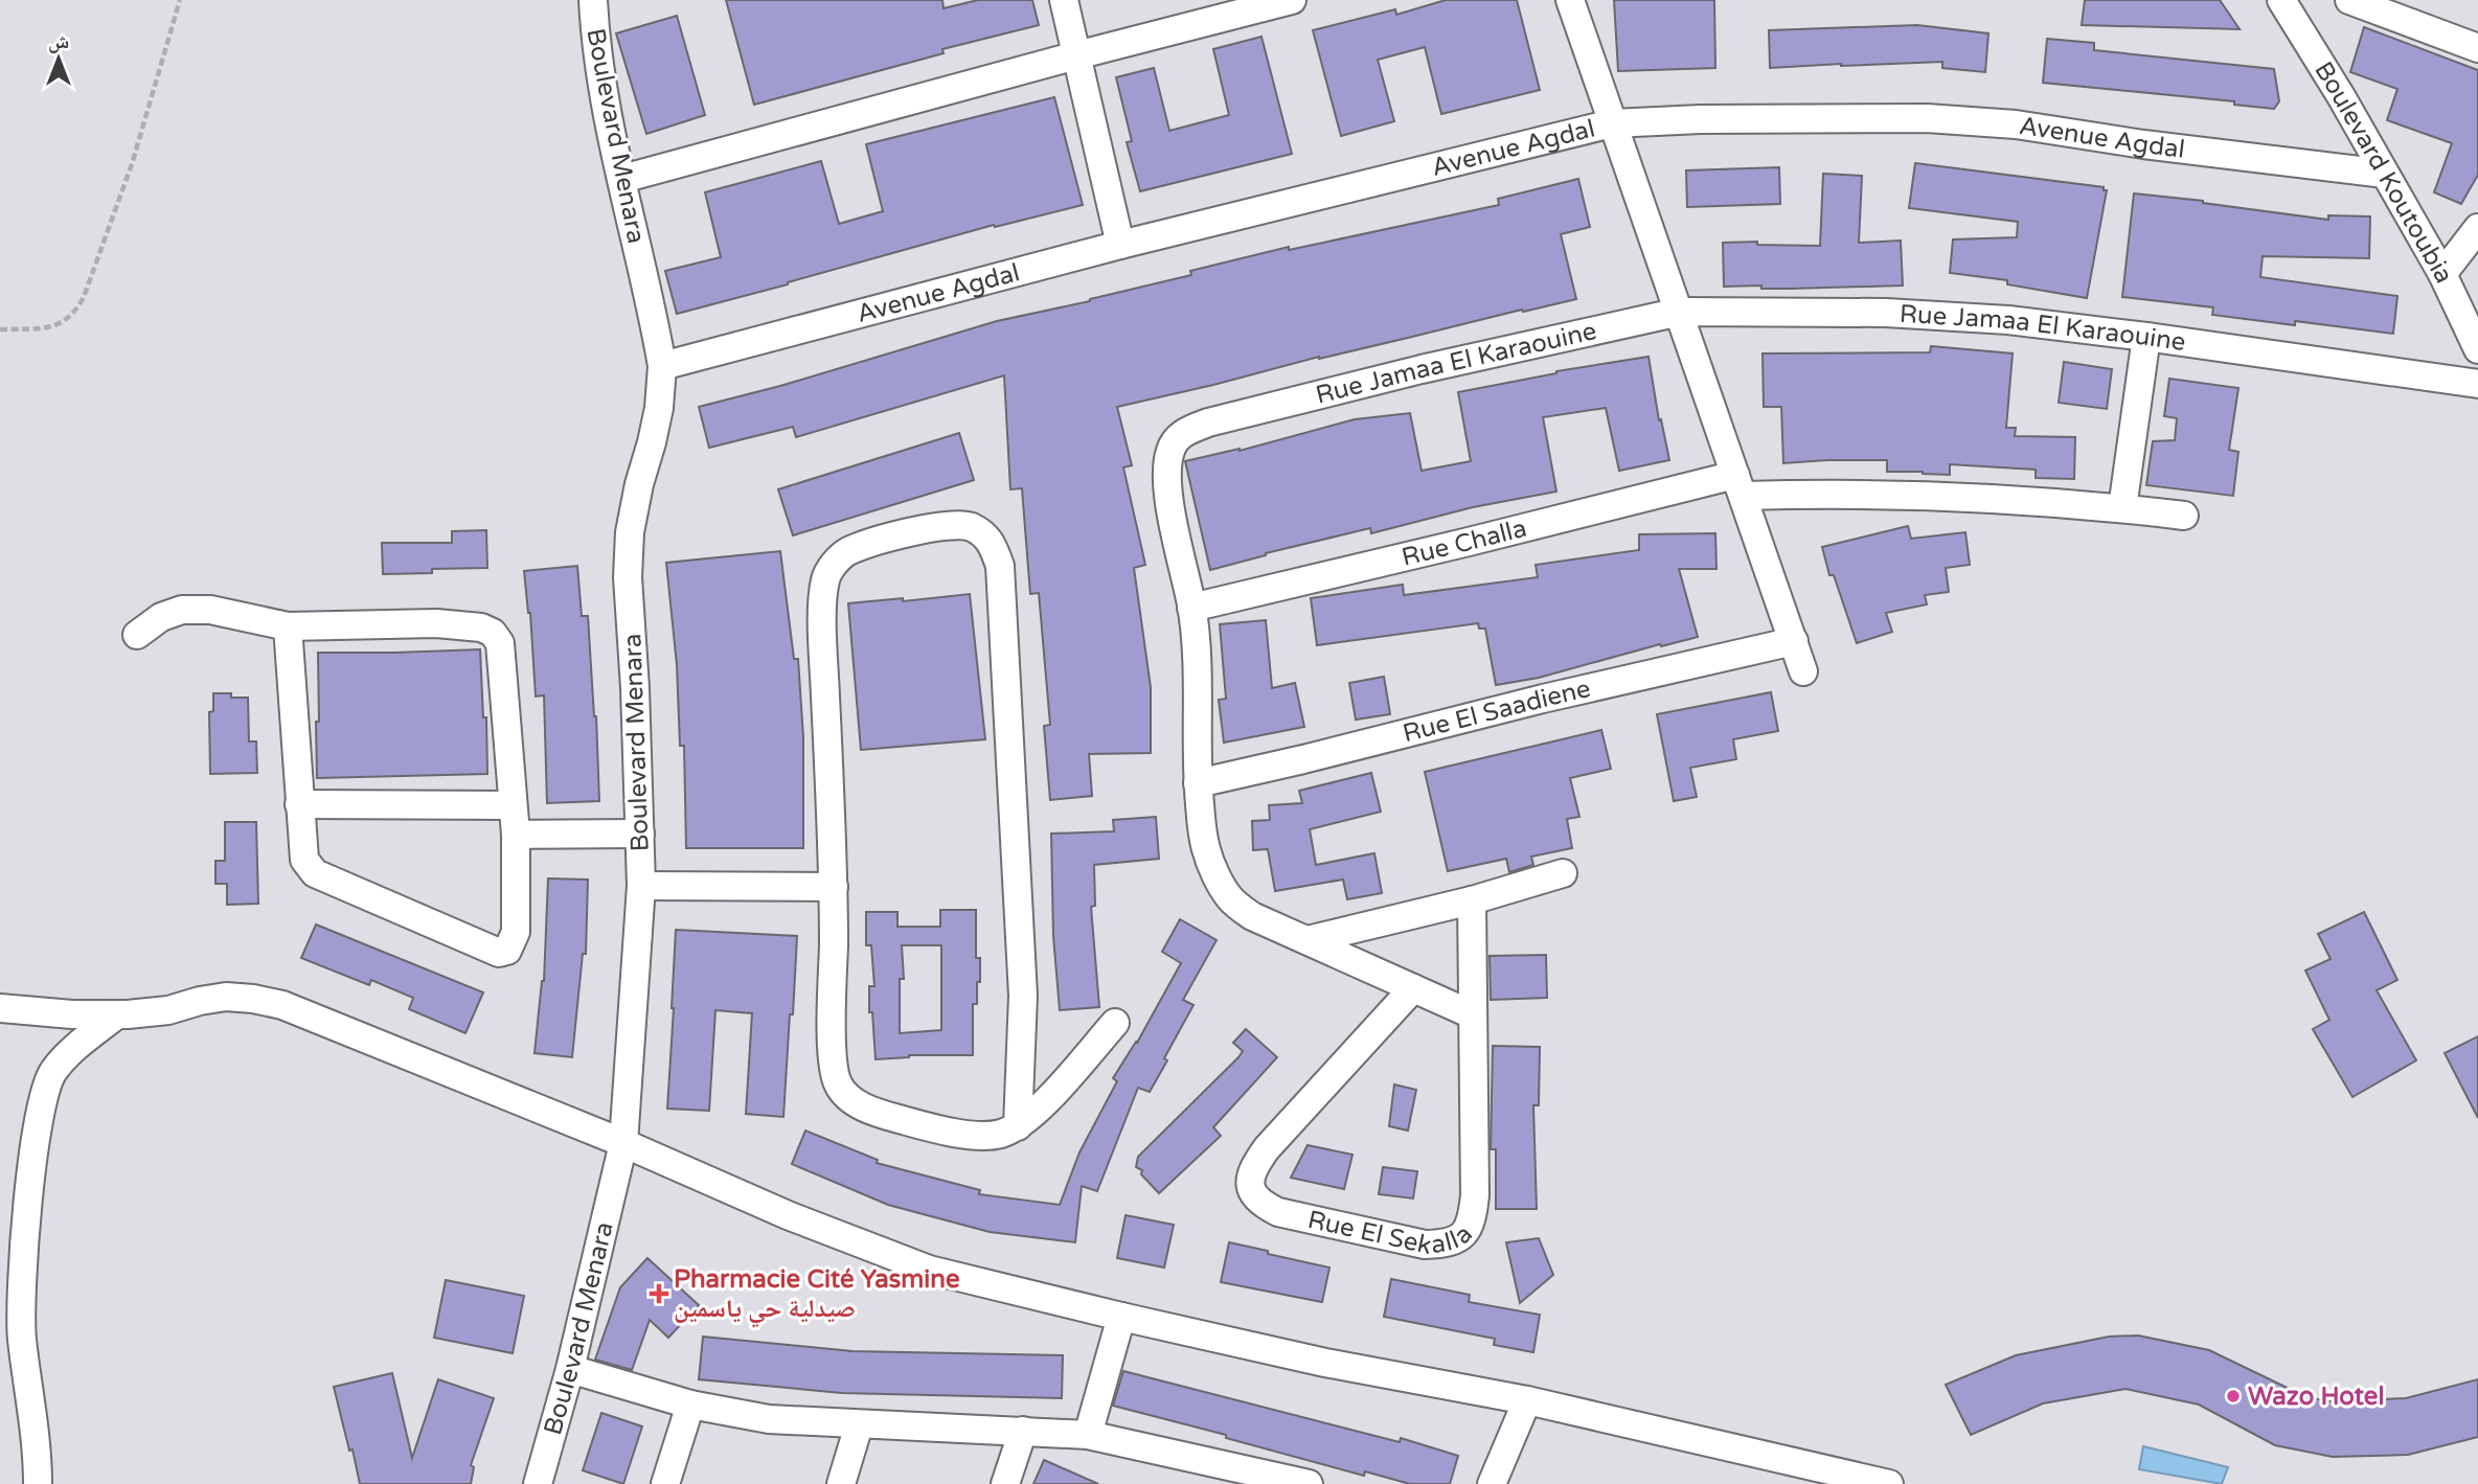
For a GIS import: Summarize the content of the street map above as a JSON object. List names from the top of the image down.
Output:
{
  "streets": {
    "street": [
      "Boulevard Menara",
      "Avenue Agdal",
      "Boulevard Koutoubia",
      "Rue Jamaa El Karaouine",
      "Rue Challa",
      "Rue El Saadiene",
      "Rue El Sekalla"
    ]
  },
  "crossings": [
    ["Boulevard Menara", "Avenue Agdal"],
    ["Avenue Agdal", "Boulevard Koutoubia"],
    ["Rue Jamaa El Karaouine", "Rue Challa"],
    ["Rue Jamaa El Karaouine", "Rue El Saadiene"],
    ["Rue Jamaa El Karaouine", "Rue El Sekalla"]
  ],
  "places": {
    "health": ["Pharmacie Cité Yasmine صيدلية حي ياسمين"],
    "other": ["Wazo Hotel"]
  },
  "north": "top"
}
